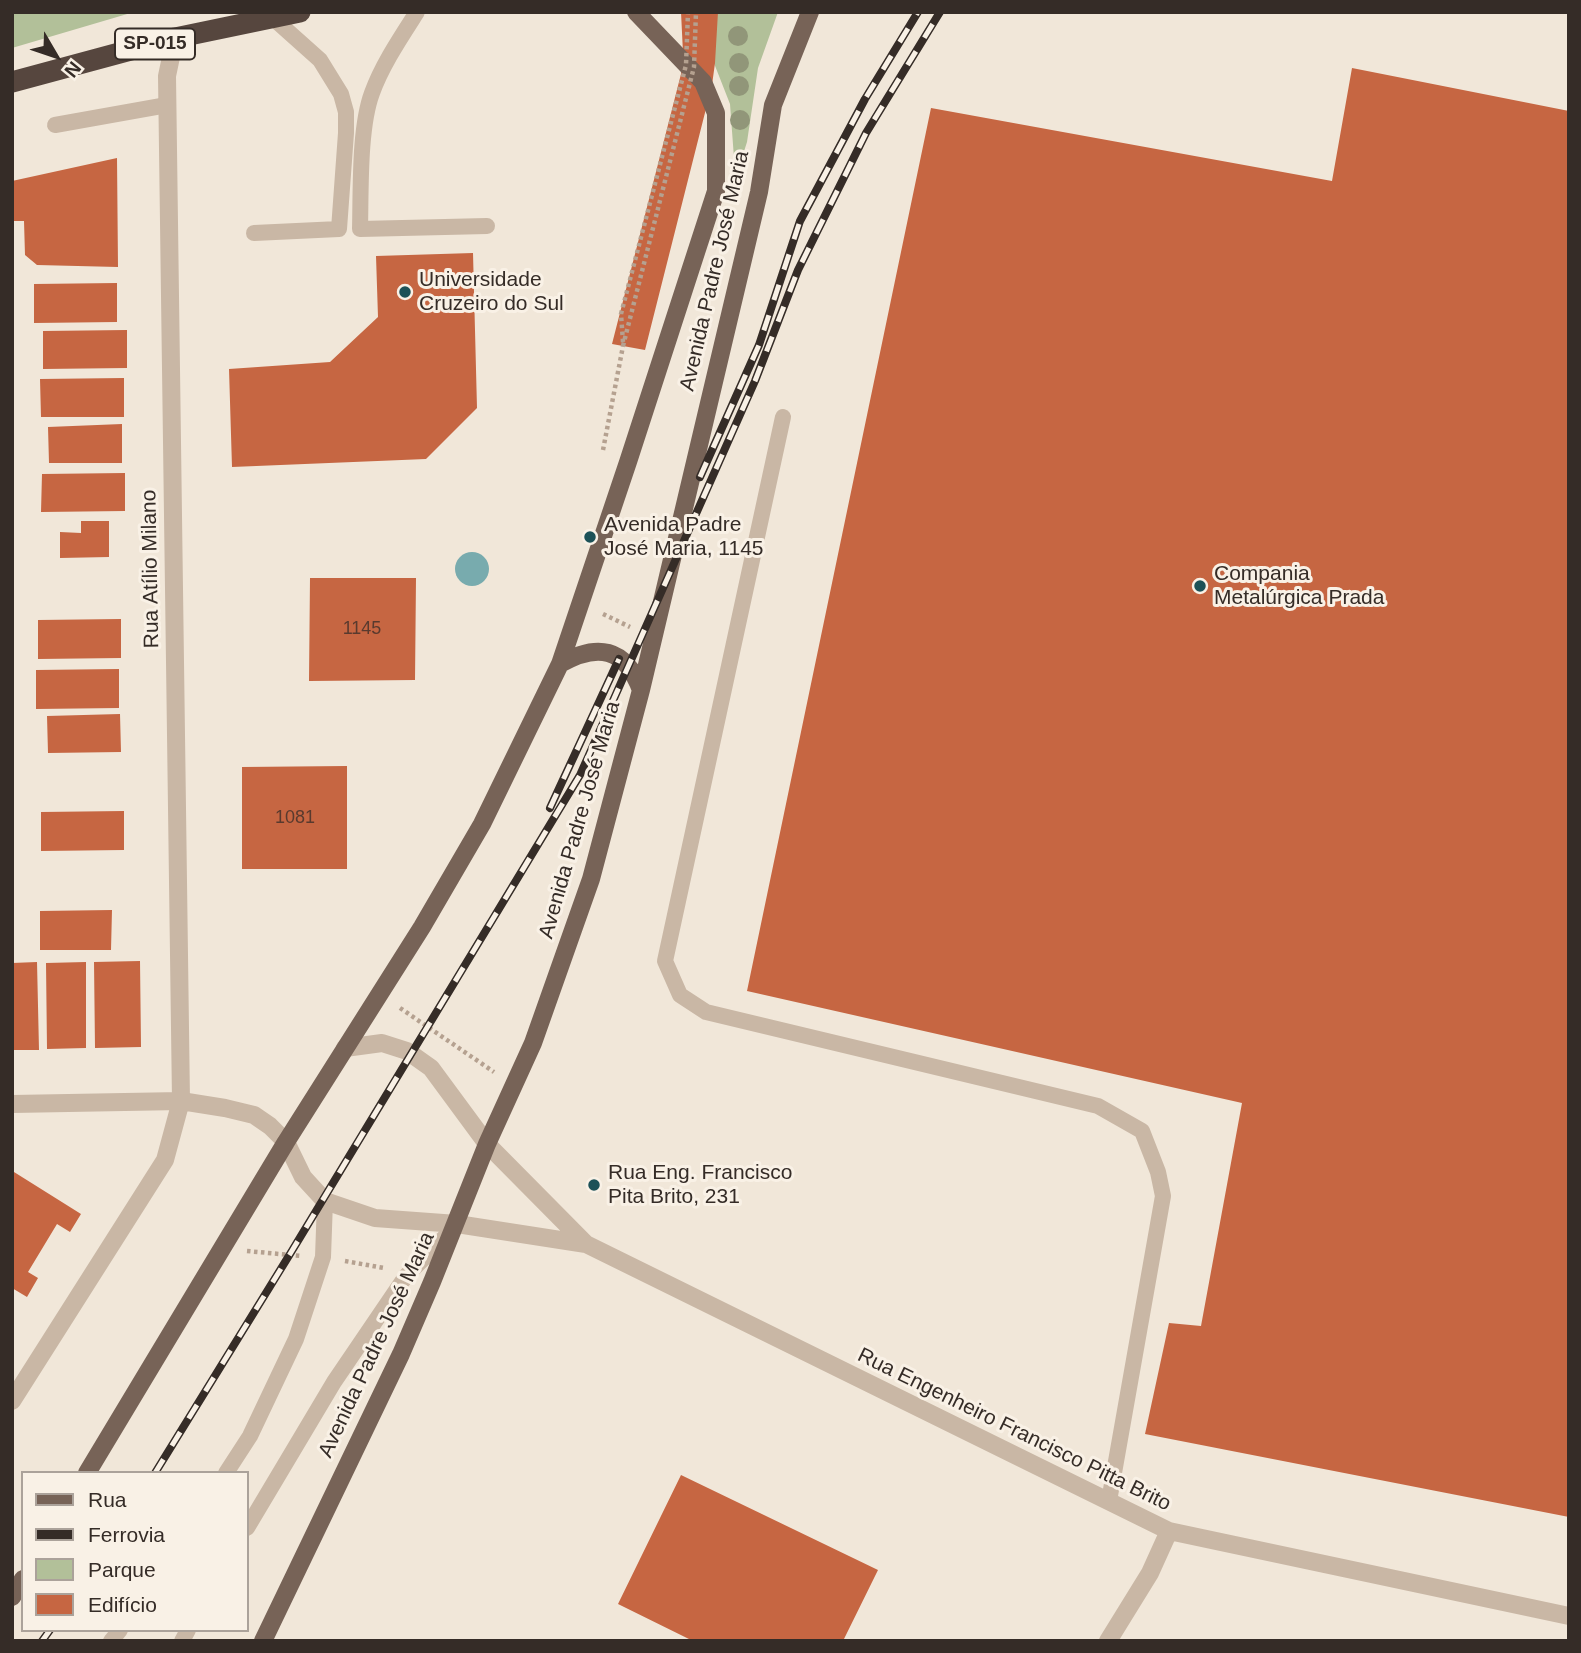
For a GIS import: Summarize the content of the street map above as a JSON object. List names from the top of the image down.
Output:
{
  "streets": {
    "highway": ["SP-015"],
    "main road": ["Avenida Padre José Maria"],
    "street": ["Rua Atílio Milano", "Rua Engenheiro Francisco Pitta Brito"]
  },
  "crossings": [
    ["SP-015", "Rua Atílio Milano"],
    ["Avenida Padre José Maria", "Rua Engenheiro Francisco Pitta Brito"],
    ["Rua Atílio Milano", "Rua Engenheiro Francisco Pitta Brito"]
  ],
  "places": [
    "Universidade Cruzeiro do Sul",
    "Avenida Padre José Maria, 1145",
    "Compania Metalúrgica Prada",
    "Rua Eng. Francisco Pita Brito, 231"
  ],
  "house_numbers": ["1145", "1081"],
  "legend": [
    "Rua",
    "Ferrovia",
    "Parque",
    "Edifício"
  ],
  "north": "bottom right"
}
